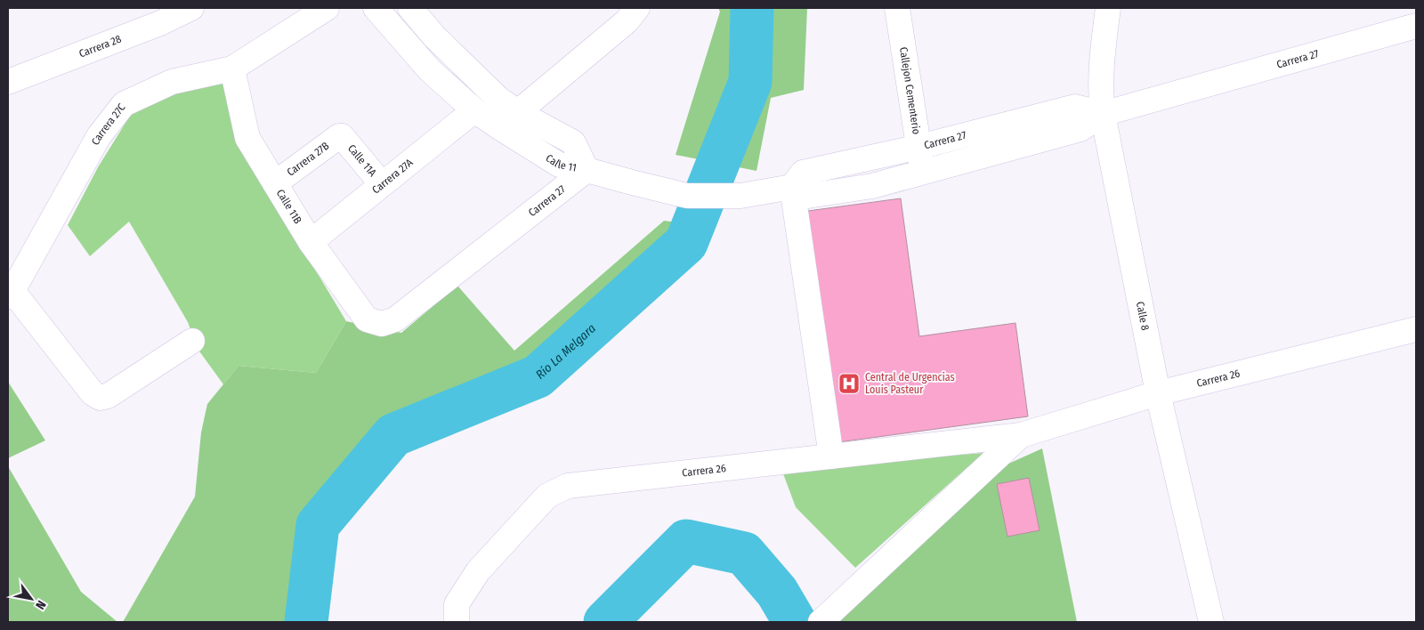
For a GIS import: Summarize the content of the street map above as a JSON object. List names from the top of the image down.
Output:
{
  "streets": {
    "street": [
      "Carrera 28",
      "Carrera 27",
      "Callejon Cementerio",
      "Carrera 27C",
      "Carrera 27B",
      "Calle 11A",
      "Calle 11",
      "Carrera 27A",
      "Calle 11B",
      "Calle 8",
      "Carrera 26"
    ]
  },
  "crossings": [
    ["Carrera 27", "Callejon Cementerio"],
    ["Carrera 27", "Calle 11"],
    ["Carrera 27", "Calle 11B"],
    ["Carrera 27", "Calle 8"],
    ["Carrera 27C", "Calle 11B"],
    ["Carrera 27B", "Calle 11A"],
    ["Carrera 27B", "Calle 11B"],
    ["Calle 11A", "Carrera 27A"],
    ["Calle 11", "Carrera 27A"],
    ["Carrera 27A", "Calle 11B"],
    ["Calle 8", "Carrera 26"]
  ],
  "water": ["Río La Melgara"],
  "places": {
    "hospital": ["Central de Urgencias Louis Pasteur"]
  },
  "north": "bottom right"
}
